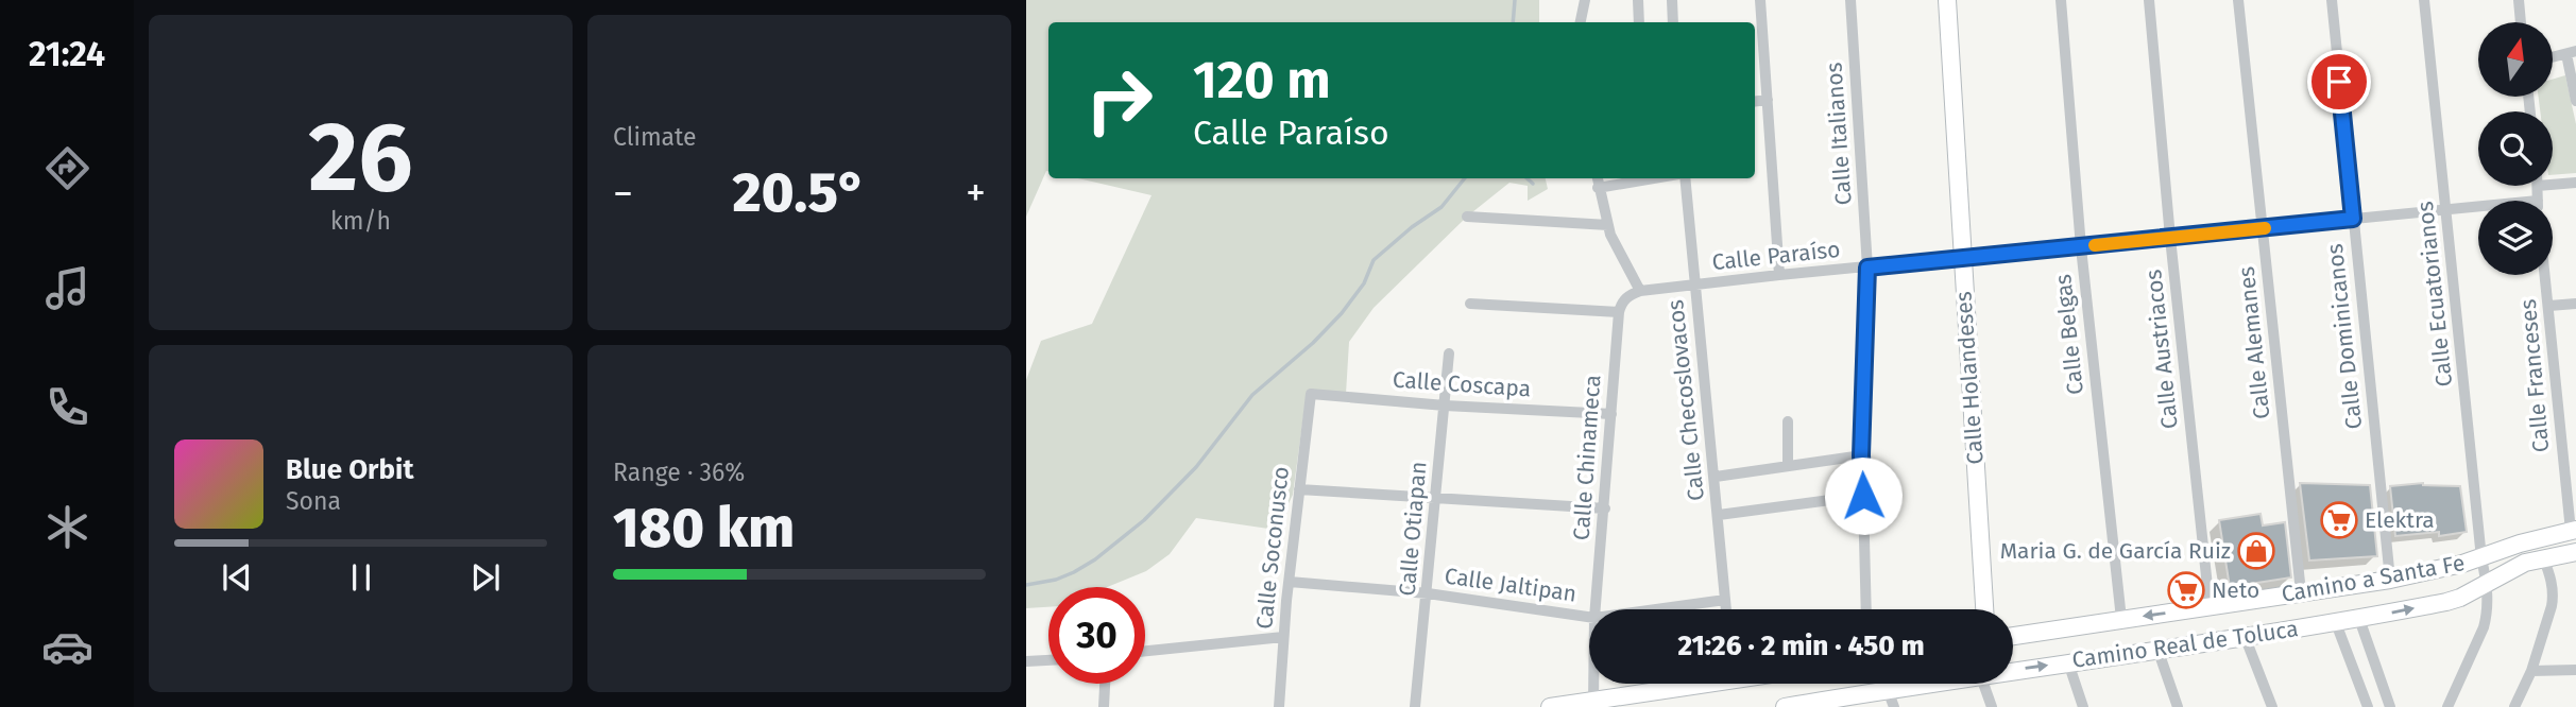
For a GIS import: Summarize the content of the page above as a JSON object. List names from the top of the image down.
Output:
{
  "streets": {
    "main road": ["Calle Holandeses", "Camino a Santa Fe", "Camino Real de Toluca"],
    "street": [
      "Calle Italianos",
      "Calle Paraíso",
      "Calle Ecuatorianos",
      "Calle Belgas",
      "Calle Dominicanos",
      "Calle Alemanes",
      "Calle Austriacos",
      "Calle Franceses",
      "Calle Coscapa",
      "Calle Checoslovacos",
      "Calle Chinameca",
      "Calle Otiapan",
      "Calle Soconusco",
      "Calle Jaltipan"
    ]
  },
  "crossings": [
    ["Calle Italianos", "Calle Paraíso"],
    ["Calle Paraíso", "Calle Ecuatorianos"],
    ["Calle Paraíso", "Calle Belgas"],
    ["Calle Paraíso", "Calle Dominicanos"],
    ["Calle Paraíso", "Calle Alemanes"],
    ["Calle Paraíso", "Calle Austriacos"],
    ["Calle Paraíso", "Calle Holandeses"],
    ["Calle Paraíso", "Calle Checoslovacos"],
    ["Calle Ecuatorianos", "Camino a Santa Fe"],
    ["Calle Ecuatorianos", "Camino Real de Toluca"],
    ["Calle Belgas", "Camino a Santa Fe"],
    ["Calle Dominicanos", "Camino a Santa Fe"],
    ["Calle Alemanes", "Camino a Santa Fe"],
    ["Calle Austriacos", "Camino a Santa Fe"],
    ["Calle Coscapa", "Calle Chinameca"],
    ["Calle Coscapa", "Calle Otiapan"],
    ["Calle Coscapa", "Calle Soconusco"],
    ["Calle Checoslovacos", "Calle Jaltipan"],
    ["Calle Otiapan", "Calle Jaltipan"],
    ["Calle Soconusco", "Calle Jaltipan"]
  ],
  "places": {
    "supermarket": ["Elektra", "Neto"],
    "shop": ["Maria G. de García Ruiz"]
  },
  "north": "top",
  "page": {
    "tabs": "21:24",
    "tile": [
      ["26", "km/h"],
      "Climate",
      ["Range · 36%", "180 km"]
    ],
    "turn": ["120 m", "Calle Paraíso"],
    "heat": ["−", "20.5°", "+"],
    "song": ["Blue Orbit", "Sona"],
    "limit": "30",
    "trip": "21:26 · 2 min · 450 m"
  }
}
